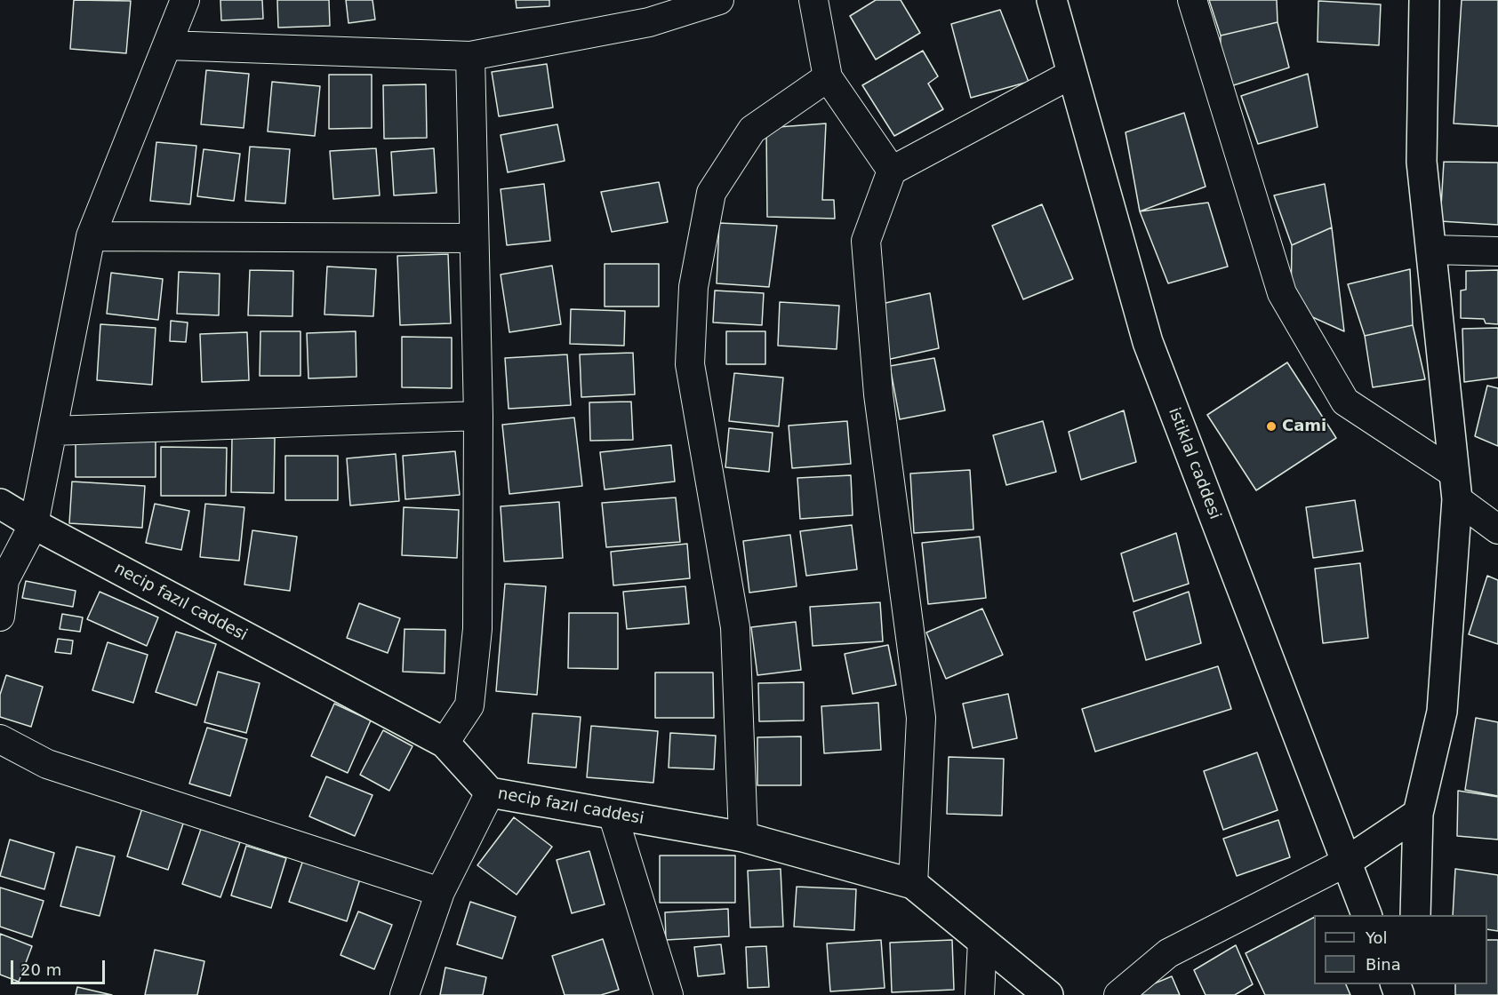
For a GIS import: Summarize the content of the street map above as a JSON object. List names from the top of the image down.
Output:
{
  "streets": {
    "street": ["istiklal caddesi", "necip fazıl caddesi"]
  },
  "places": ["Cami"],
  "legend": ["Yol", "Bina"],
  "scale_bar": "20 m"
}
